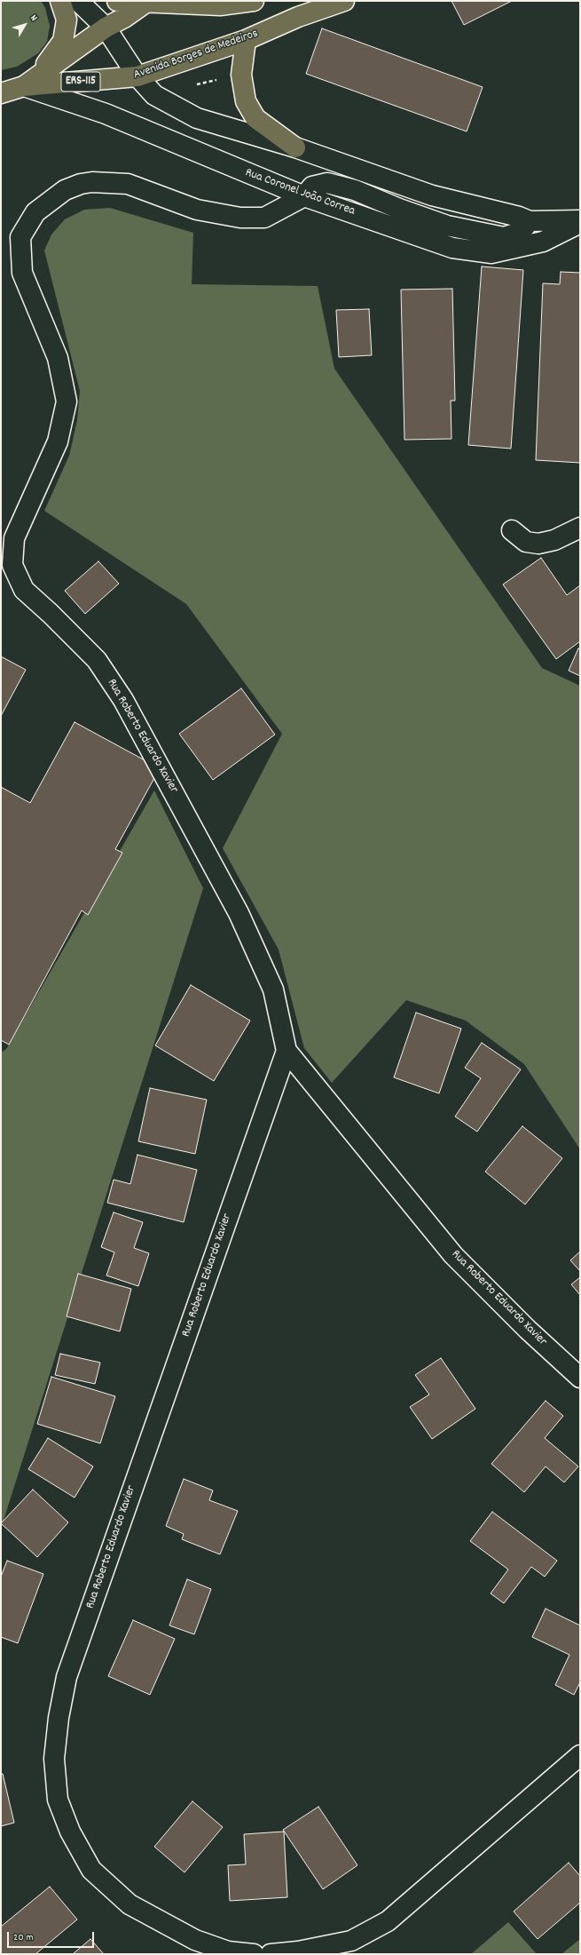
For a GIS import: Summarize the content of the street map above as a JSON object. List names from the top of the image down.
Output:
{
  "streets": {
    "main road": ["Avenida Borges de Medeiros", "ERS-115"],
    "street": ["Rua Coronel João Correa", "Rua Roberto Eduardo Xavier"]
  },
  "crossings": [
    ["Avenida Borges de Medeiros", "Rua Coronel João Correa"],
    ["Rua Coronel João Correa", "Rua Roberto Eduardo Xavier"]
  ],
  "scale_bar": "20 m",
  "north": "top right"
}
